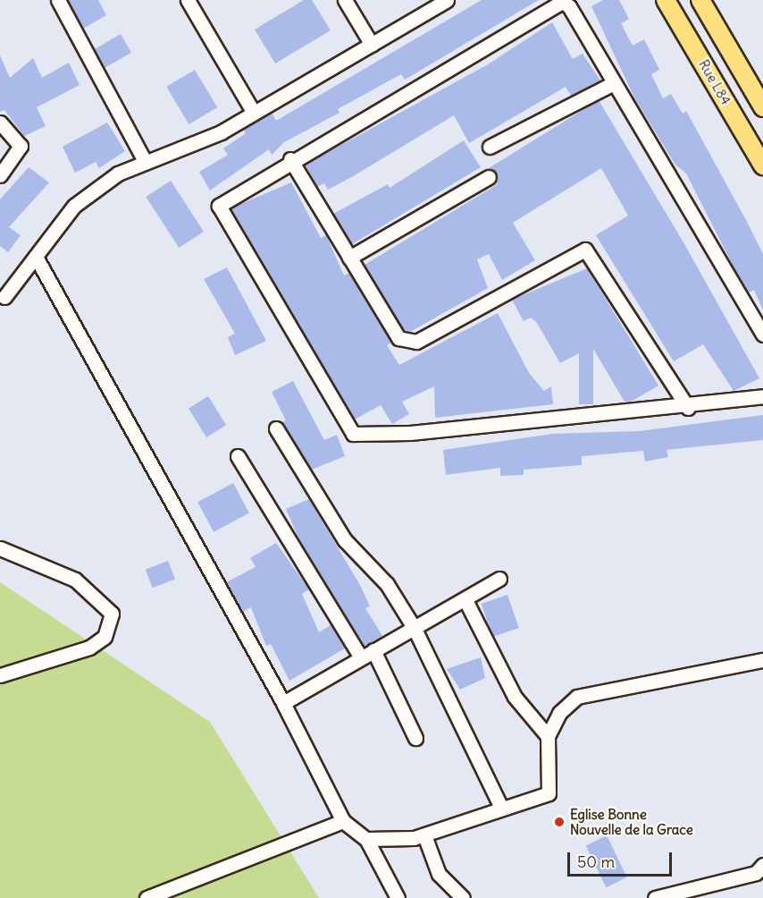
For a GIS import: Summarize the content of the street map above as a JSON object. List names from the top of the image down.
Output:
{
  "streets": {
    "main road": ["Rue L84"]
  },
  "places": ["Eglise Bonne Nouvelle de la Grace"],
  "scale_bar": "50 m"
}
